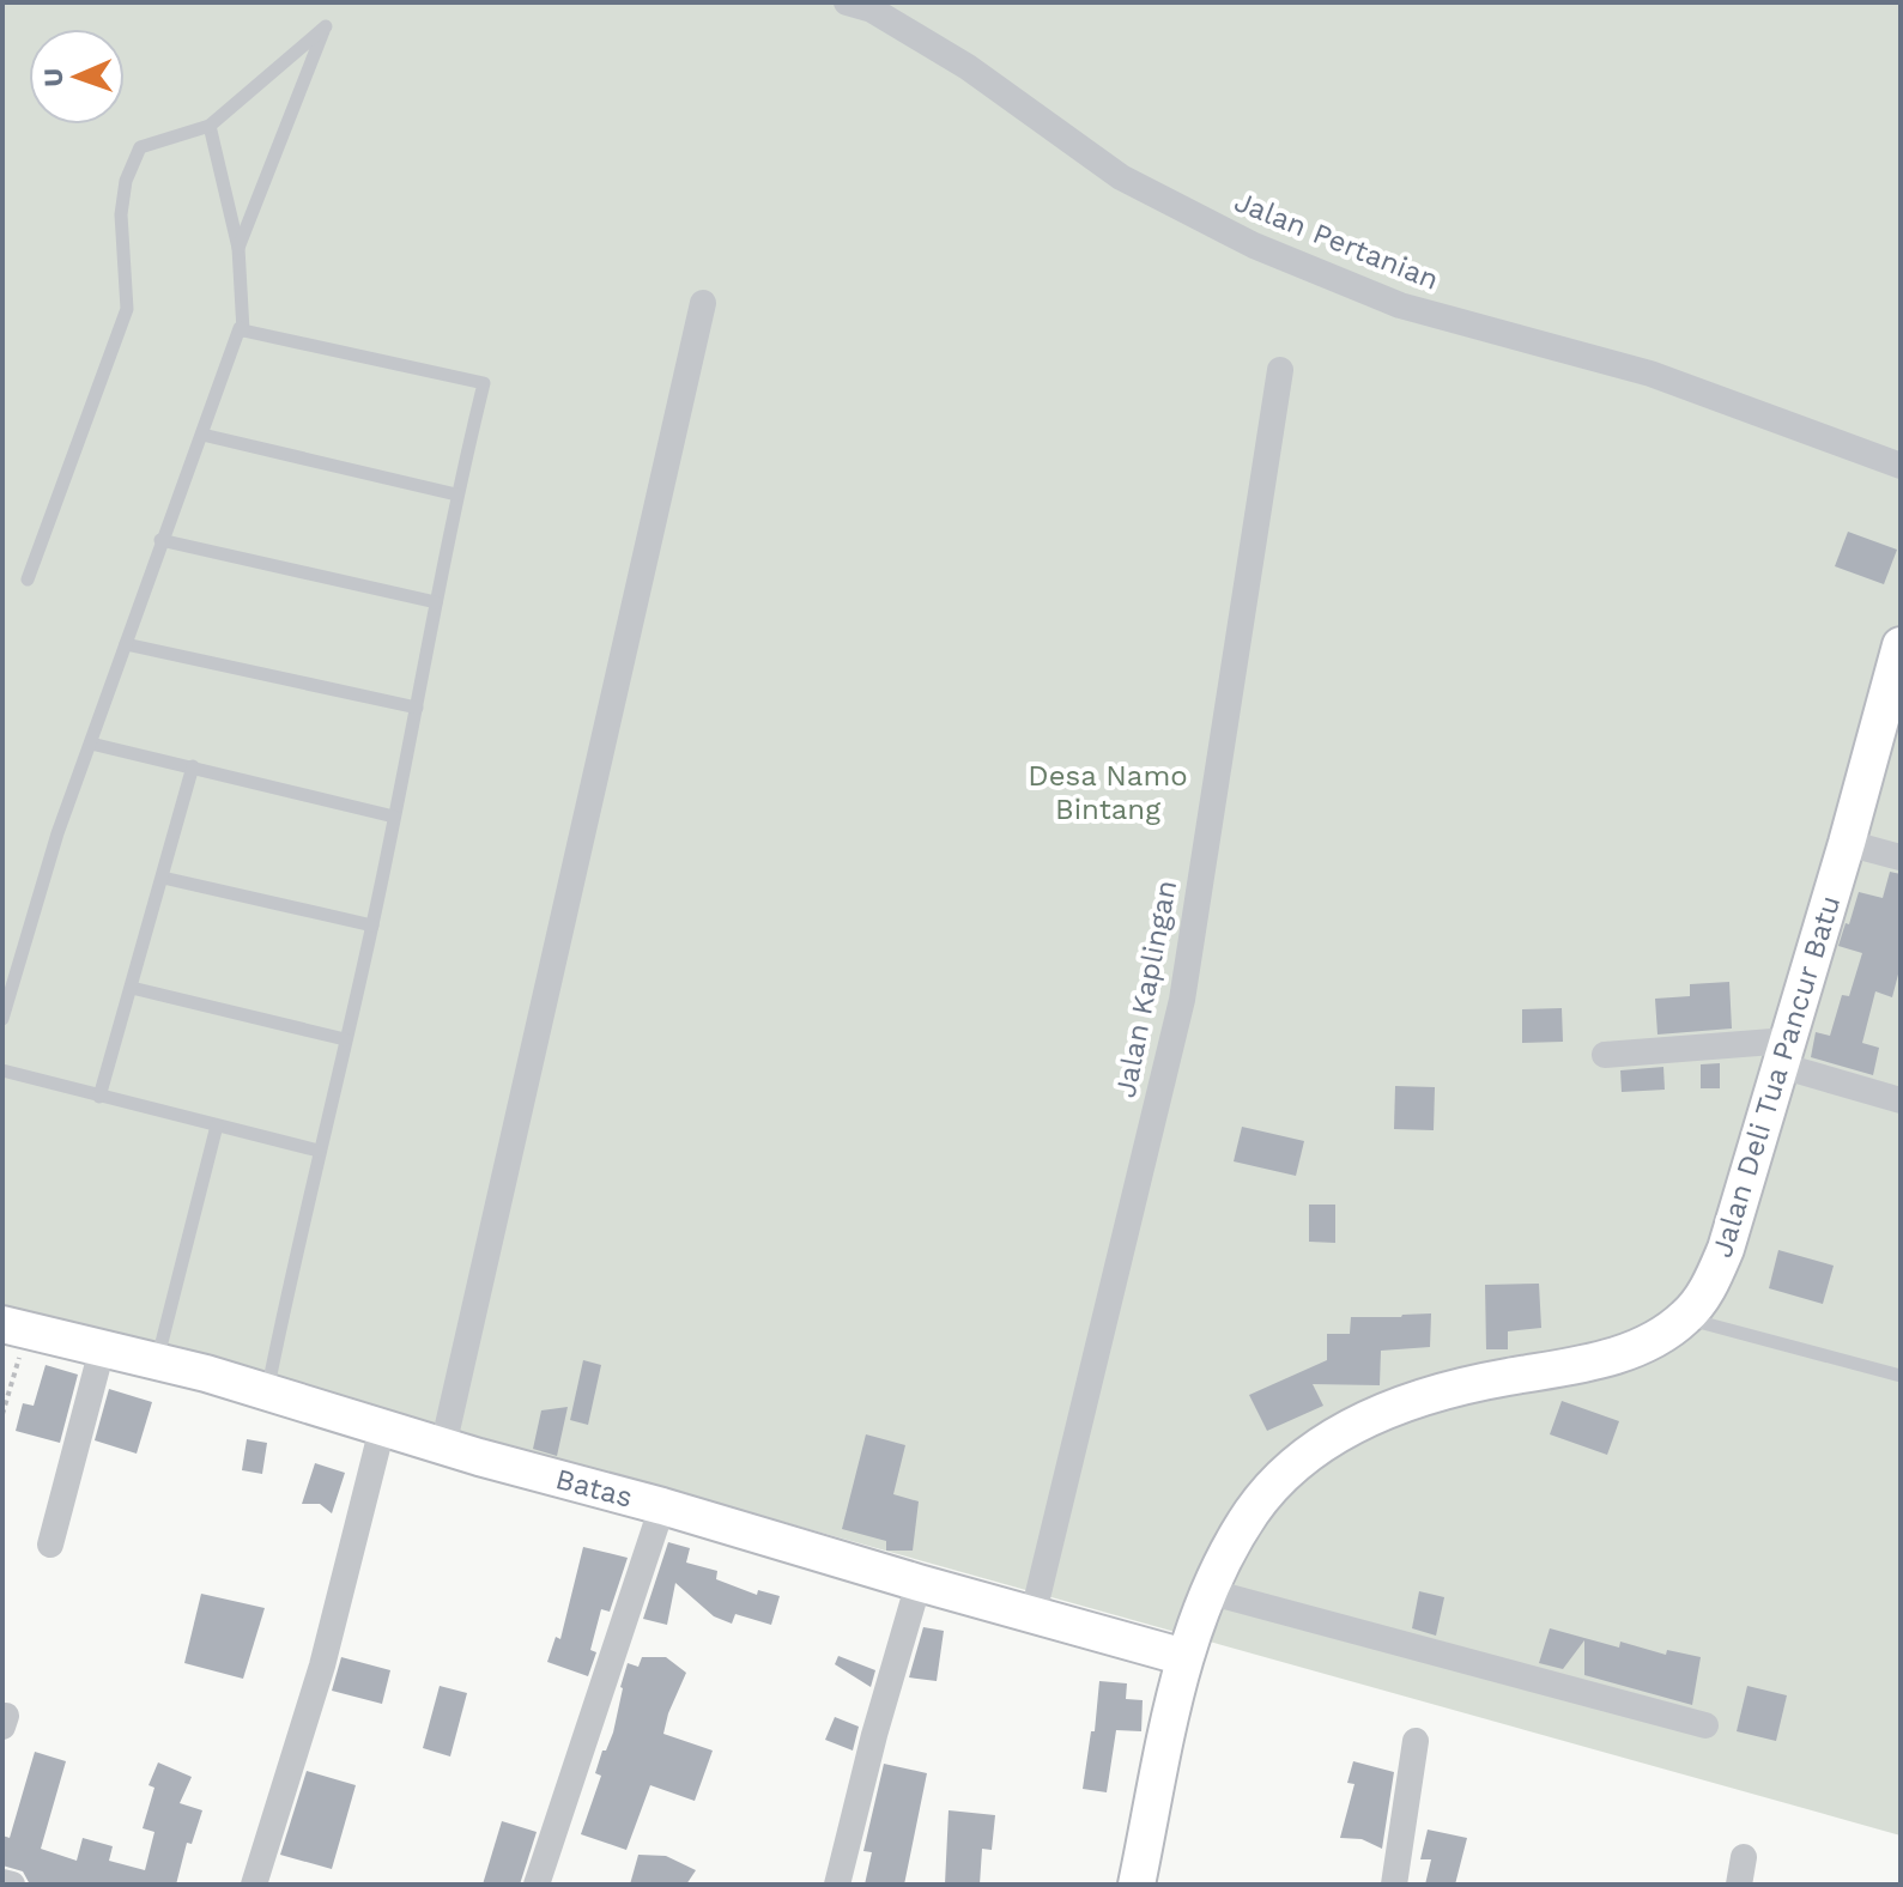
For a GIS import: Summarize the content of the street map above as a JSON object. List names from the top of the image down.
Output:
{
  "streets": {
    "main road": ["Jalan Deli Tua Pancur Batu", "Batas"],
    "street": ["Jalan Pertanian", "Jalan Kaplingan"]
  },
  "crossings": [
    ["Jalan Kaplingan", "Batas"],
    ["Jalan Deli Tua Pancur Batu", "Batas"]
  ],
  "parks": ["Desa Namo Bintang"],
  "north": "left"
}
